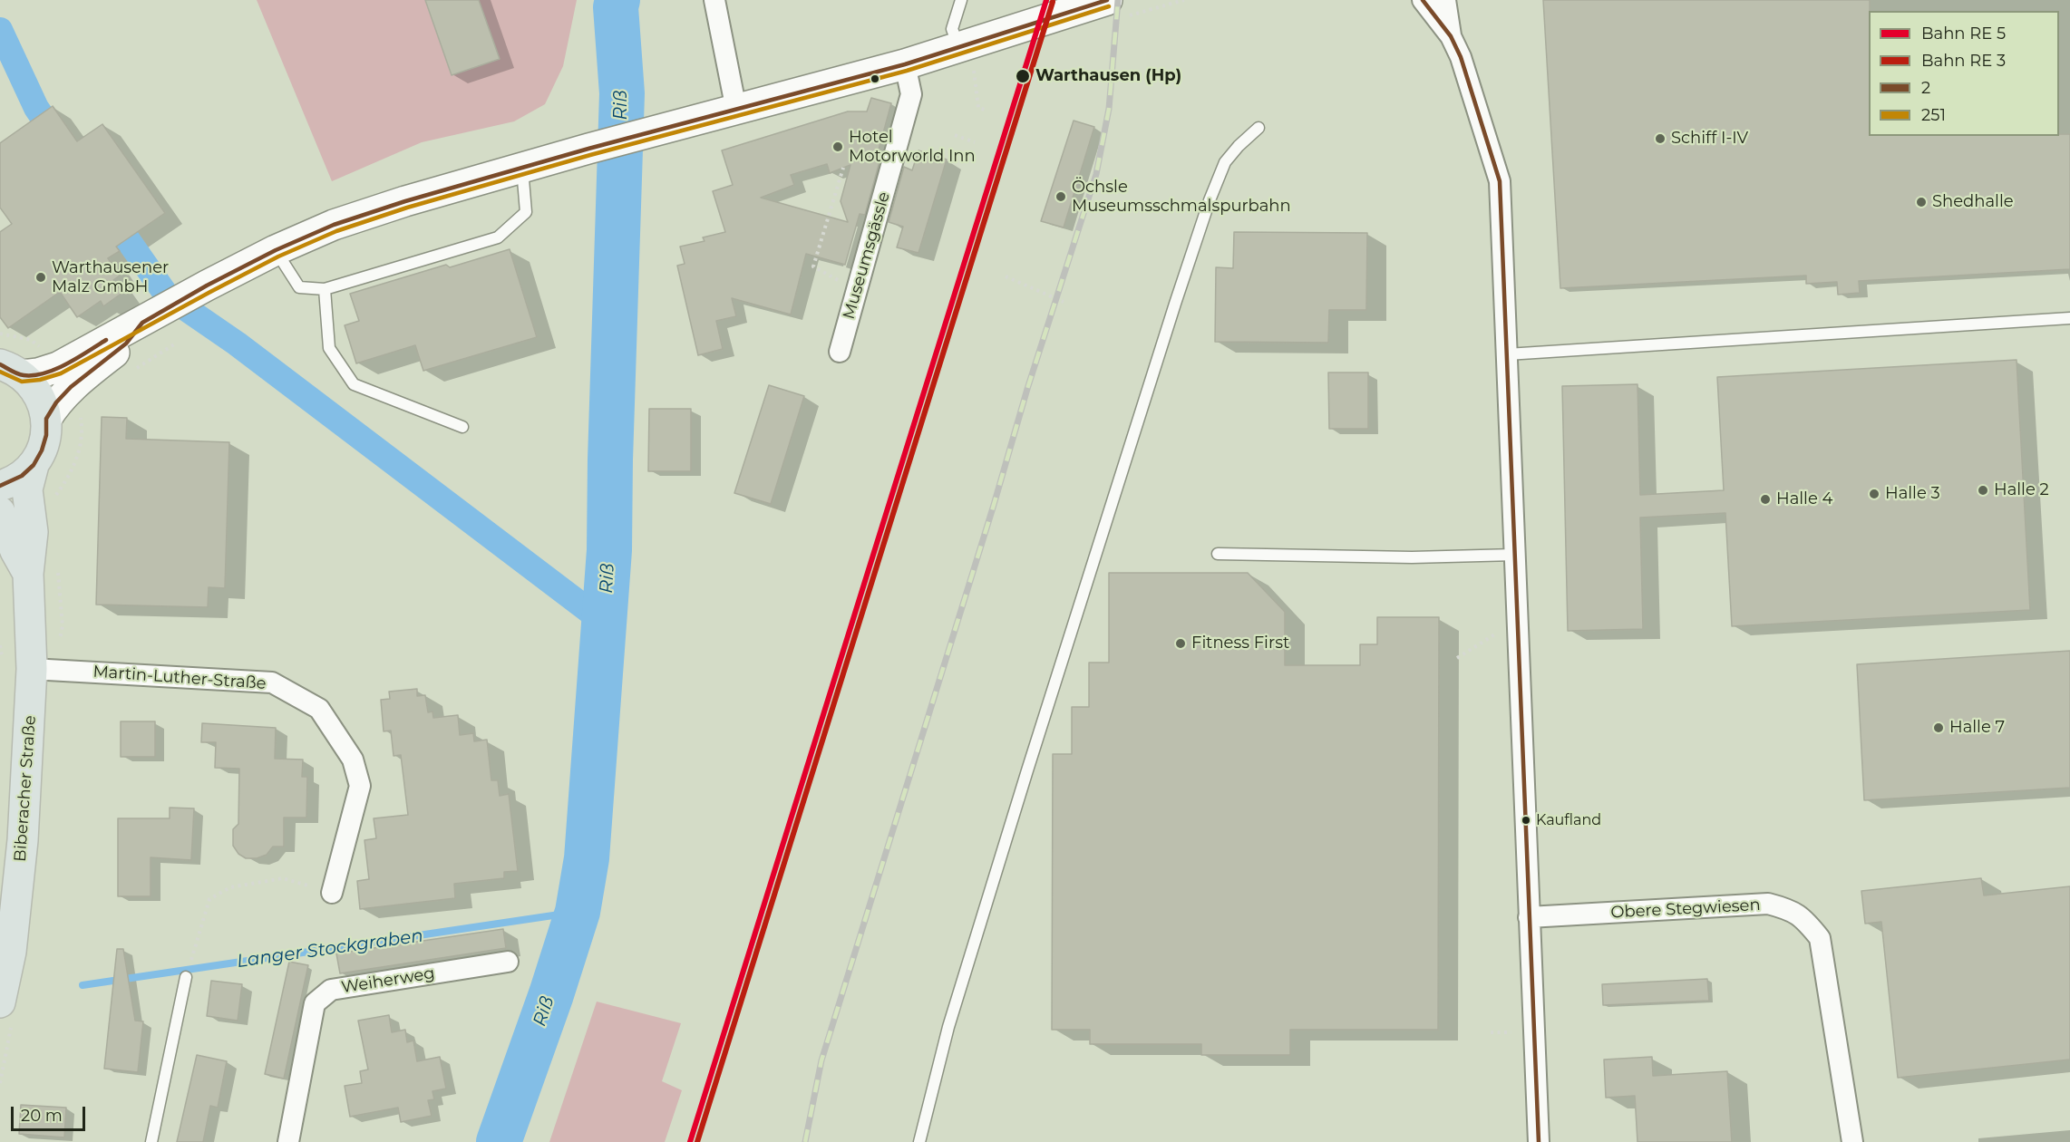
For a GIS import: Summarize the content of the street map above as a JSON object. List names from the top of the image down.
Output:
{
  "streets": {
    "main road": ["Biberacher Straße"],
    "street": [
      "Museumsgässle",
      "Martin-Luther-Straße",
      "Obere Stegwiesen",
      "Weiherweg"
    ]
  },
  "crossings": [
    ["Martin-Luther-Straße", "Biberacher Straße"]
  ],
  "water": ["Riß", "Langer Stockgraben"],
  "places": [
    "Warthausen (Hp)",
    "Schiff I-IV",
    "Hotel Motorworld Inn",
    "Öchsle Museumsschmalspurbahn",
    "Shedhalle",
    "Warthausener Malz GmbH",
    "Halle 2",
    "Halle 3",
    "Halle 4",
    "Fitness First",
    "Halle 7",
    "Kaufland"
  ],
  "lines": ["transit line 2", "transit line 251"],
  "legend": [
    "Bahn RE 5",
    "Bahn RE 3",
    "2",
    "251"
  ],
  "scale_bar": "20 m"
}
